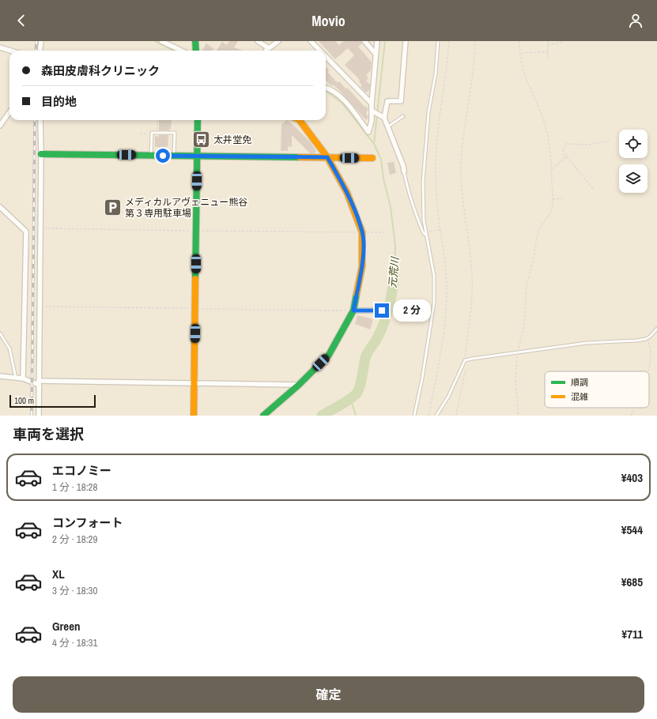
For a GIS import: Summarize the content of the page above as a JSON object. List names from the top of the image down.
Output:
{
  "water": ["元荒川"],
  "places": {
    "bus stop": ["太井堂免"],
    "parking": ["メディカルアヴェニュー熊谷 第３専用駐車場"]
  },
  "legend": ["順調", "混雑"],
  "scale_bar": "100 m",
  "page": {
    "header": "Movio",
    "banner": ["森田皮膚科クリニック", "目的地"],
    "bubble": "2 分",
    "scale": "100 m",
    "heading": "車両を選択",
    "list": [
      {
        "name": "エコノミー",
        "note": "1 分 · 18:28",
        "value": "¥403"
      },
      {
        "name": "コンフォート",
        "note": "2 分 · 18:29",
        "value": "¥544"
      },
      {
        "name": "XL",
        "note": "3 分 · 18:30",
        "value": "¥685"
      },
      {
        "name": "Green",
        "note": "4 分 · 18:31",
        "value": "¥711"
      }
    ],
    "buttons": "確定"
  }
}
